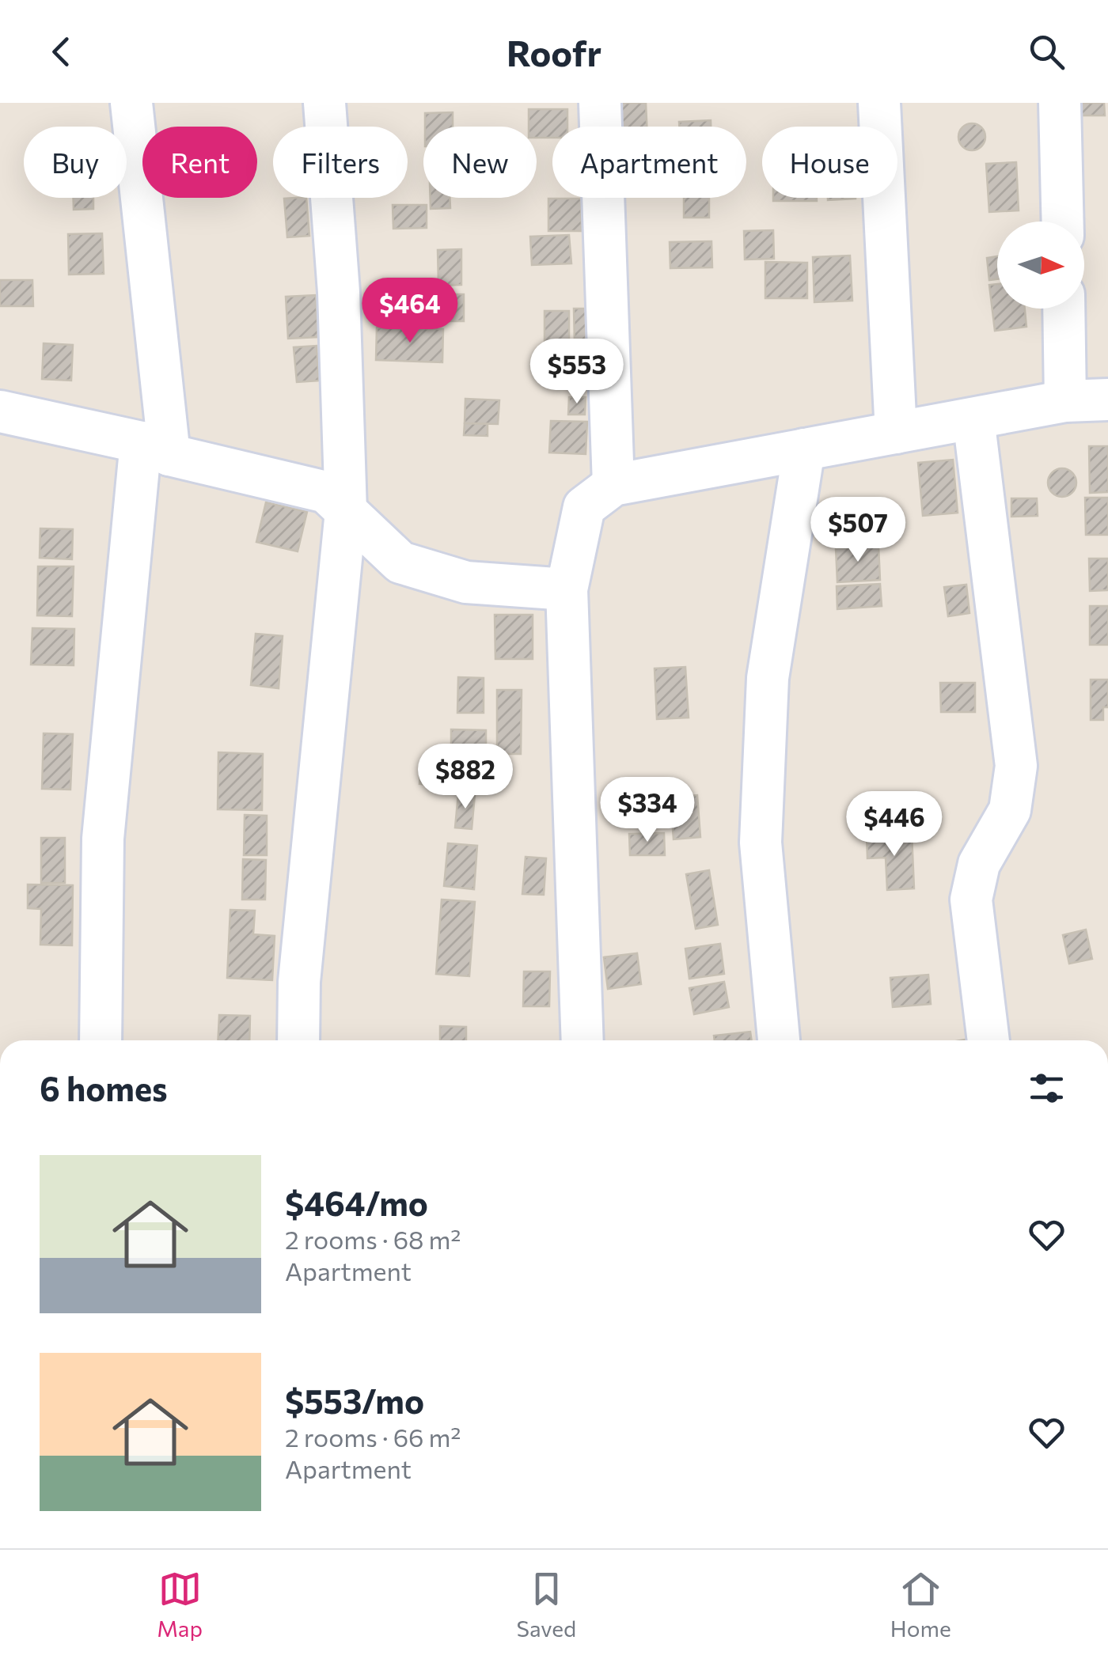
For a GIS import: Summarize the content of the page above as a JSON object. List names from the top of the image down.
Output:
{
  "north": "right",
  "page": {
    "header": "Roofr",
    "chip": [
      "Buy",
      "Rent",
      "Filters",
      "New",
      "Apartment",
      "House"
    ],
    "price": [
      "$464",
      "$553",
      "$507",
      "$882",
      "$334",
      "$446"
    ],
    "heading": "6 homes",
    "list": [
      {
        "name": "$464/mo",
        "note": "2 rooms · 68 m² · Apartment"
      },
      {
        "name": "$553/mo",
        "note": "2 rooms · 66 m² · Apartment"
      }
    ],
    "tabs": ["Map", "Saved", "Home"]
  }
}
